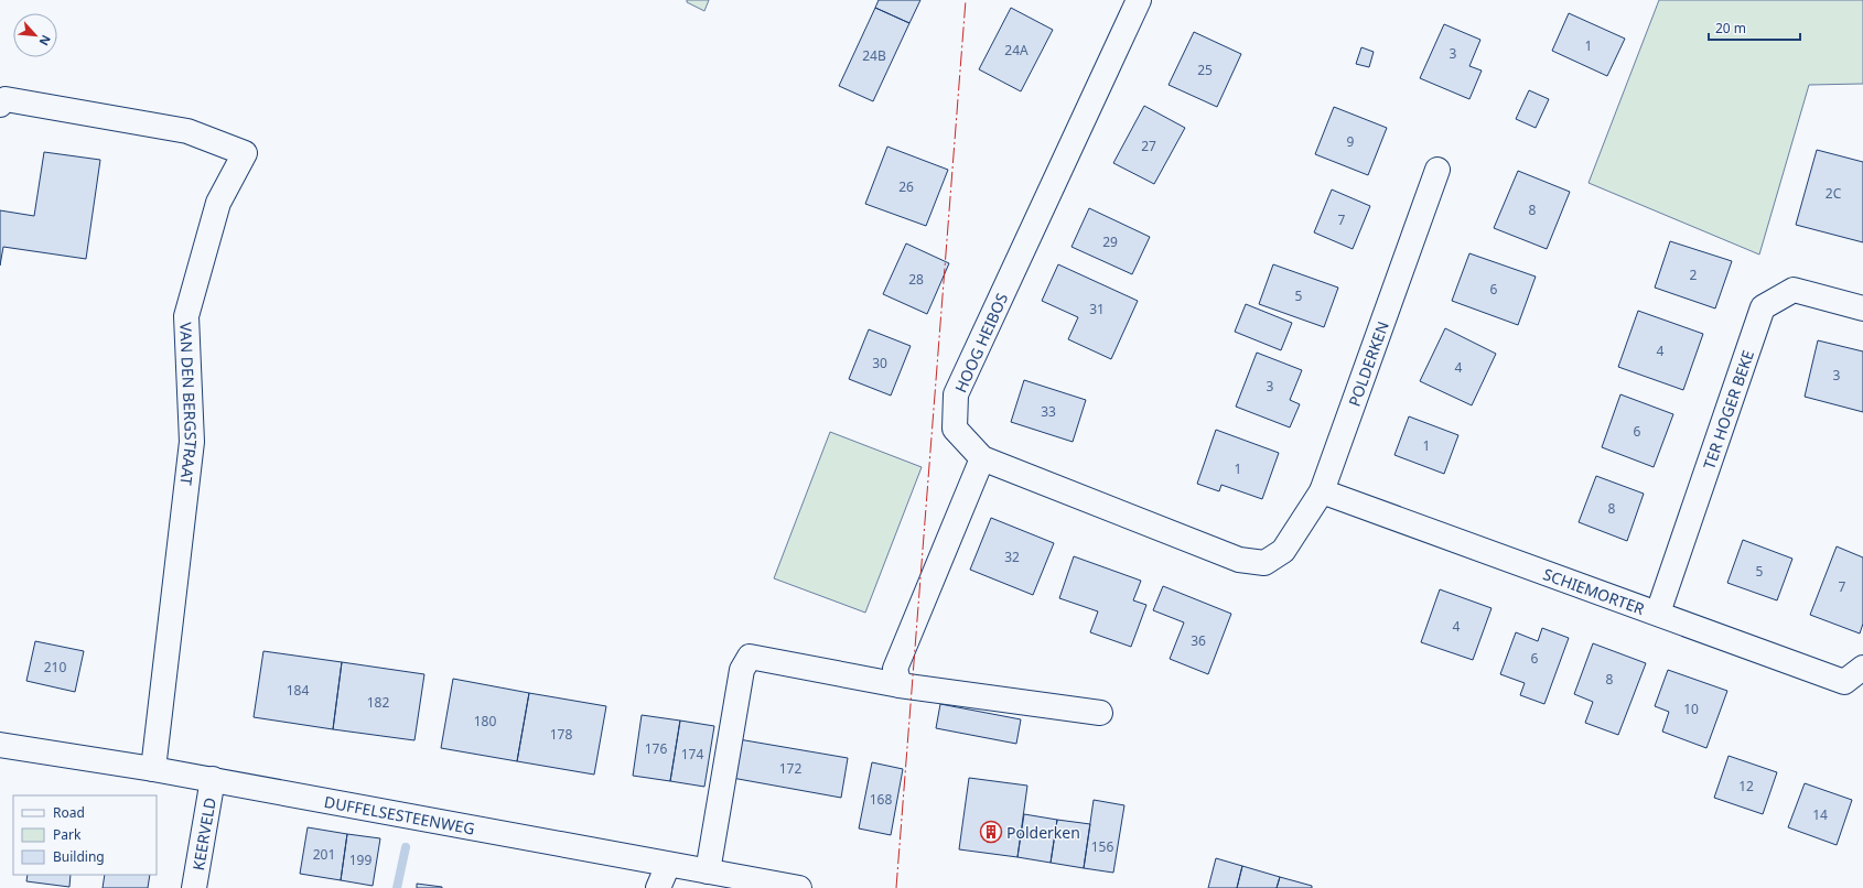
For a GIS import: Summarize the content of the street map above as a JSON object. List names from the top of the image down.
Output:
{
  "streets": {
    "street": [
      "HOOG HEIBOS",
      "POLDERKEN",
      "VAN DEN BERGSTRAAT",
      "TER HOGER BEKE",
      "SCHIEMORTER",
      "DUFFELSESTEENWEG",
      "KEERVELD"
    ]
  },
  "crossings": [
    ["HOOG HEIBOS", "POLDERKEN"],
    ["POLDERKEN", "SCHIEMORTER"],
    ["VAN DEN BERGSTRAAT", "DUFFELSESTEENWEG"],
    ["TER HOGER BEKE", "SCHIEMORTER"],
    ["DUFFELSESTEENWEG", "KEERVELD"]
  ],
  "places": {
    "building": ["Polderken"]
  },
  "house_numbers": [
    "1",
    "24A",
    "3",
    "24B",
    "25",
    "9",
    "27",
    "26",
    "2C",
    "8",
    "7",
    "29",
    "2",
    "28",
    "6",
    "5",
    "31",
    "4",
    "30",
    "4",
    "3",
    "3",
    "33",
    "6",
    "1",
    "1",
    "8",
    "32",
    "5",
    "7",
    "4",
    "36",
    "6",
    "210",
    "8",
    "184",
    "182",
    "10",
    "180",
    "178",
    "176",
    "174",
    "172",
    "12",
    "168",
    "14",
    "156",
    "201",
    "199"
  ],
  "legend": ["Road", "Park", "Building"],
  "scale_bar": "20 m",
  "north": "bottom right"
}
